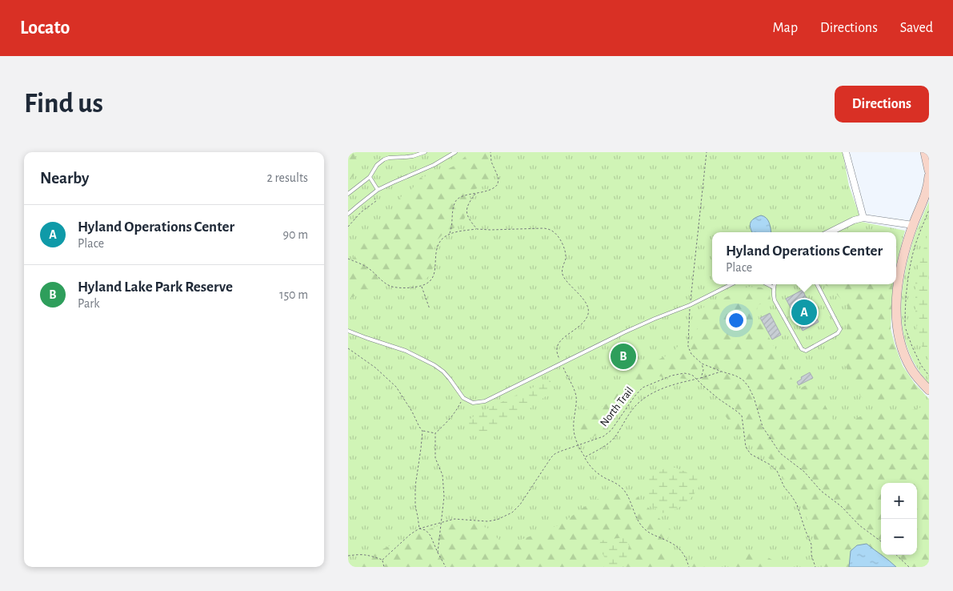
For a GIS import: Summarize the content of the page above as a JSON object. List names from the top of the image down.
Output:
{
  "streets": {
    "path": ["North Trail"]
  },
  "page": {
    "header": "Locato",
    "nav": ["Map", "Directions", "Saved"],
    "buttons": "Directions",
    "title": "Find us",
    "heading": ["Nearby", "2 results"],
    "list": [
      {
        "mark": "A",
        "name": "Hyland Operations Center",
        "note": "Place",
        "value": "90 m"
      },
      {
        "mark": "B",
        "name": "Hyland Lake Park Reserve",
        "note": "Park",
        "value": "150 m"
      }
    ],
    "popup": ["Hyland Operations Center", "Place"],
    "pins": ["A", "B"],
    "map_buttons": ["+", "−"]
  }
}
